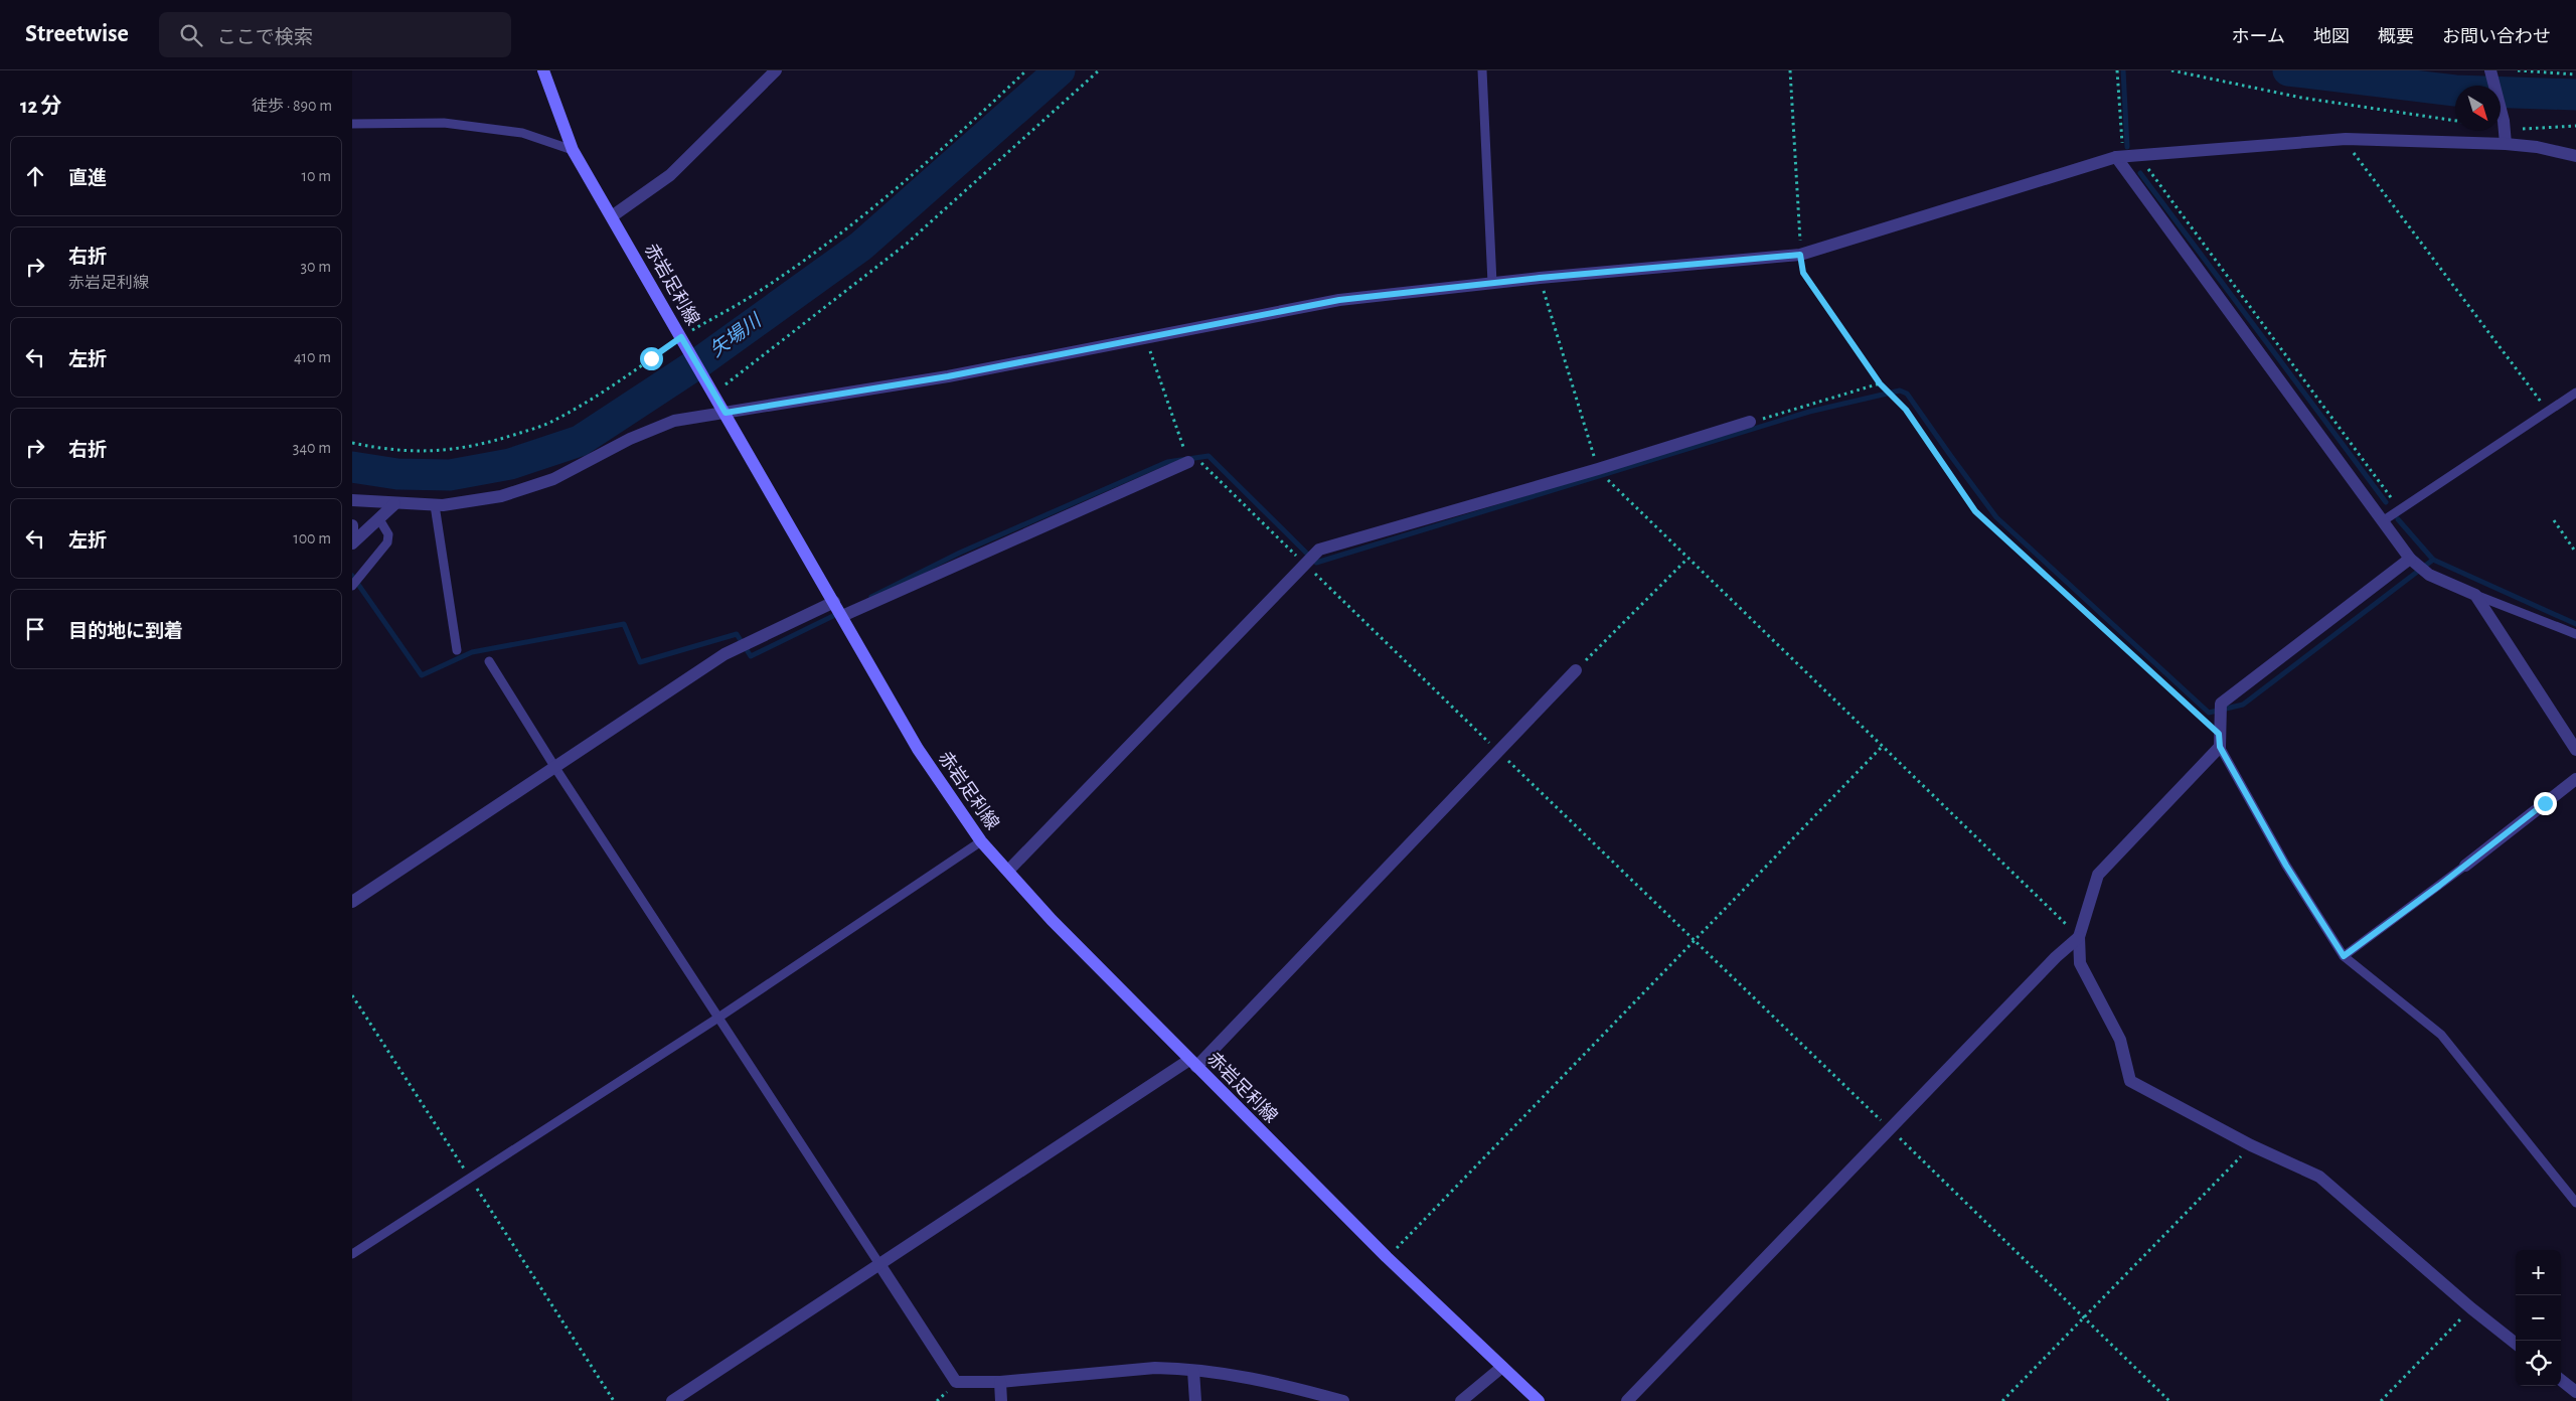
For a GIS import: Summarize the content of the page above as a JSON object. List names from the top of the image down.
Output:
{
  "streets": {
    "main road": ["赤岩足利線"]
  },
  "water": ["矢場川"],
  "north": "bottom right",
  "page": {
    "header": "Streetwise",
    "search": "ここで検索",
    "nav": [
      "ホーム",
      "地図",
      "概要",
      "お問い合わせ"
    ],
    "heading": ["12 分", "徒歩 · 890 m"],
    "list": [
      ["直進", "10 m"],
      ["右折", "赤岩足利線", "30 m"],
      ["左折", "410 m"],
      ["右折", "340 m"],
      ["左折", "100 m"],
      "目的地に到着"
    ],
    "map_buttons": ["+", "−"]
  }
}
